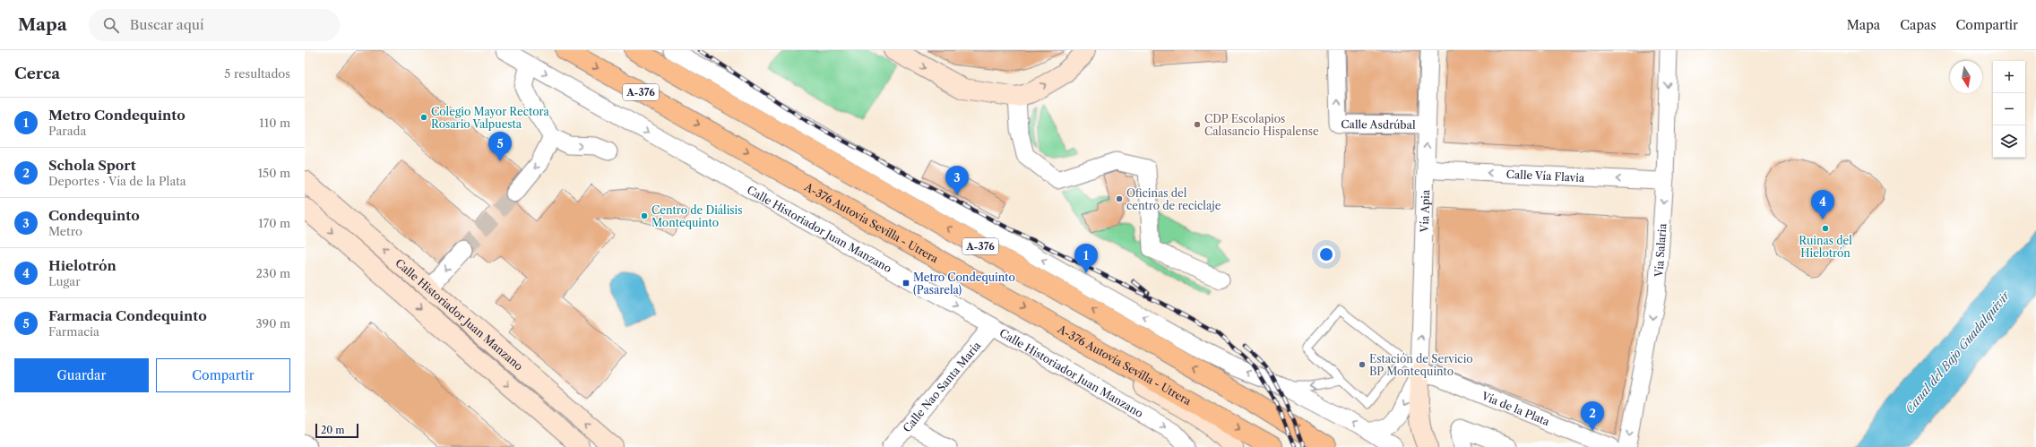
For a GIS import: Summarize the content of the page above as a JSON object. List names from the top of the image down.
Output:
{
  "streets": {
    "main road": ["A-376", "A-376 Autovía Sevilla - Utrera"],
    "street": [
      "Calle Asdrúbal",
      "Calle Vía Flavia",
      "Vía Apia",
      "Calle Historiador Juan Manzano",
      "Vía Salaria",
      "Calle Nao Santa María",
      "Vía de la Plata"
    ]
  },
  "crossings": [
    ["Calle Asdrúbal", "Vía Apia"],
    ["Calle Vía Flavia", "Vía Apia"],
    ["Calle Vía Flavia", "Vía Salaria"],
    ["Vía Apia", "Vía de la Plata"],
    ["Calle Historiador Juan Manzano", "Calle Nao Santa María"]
  ],
  "one_way": ["Calle Vía Flavia", "Vía Salaria"],
  "water": ["Canal del Bajo Guadalquivir"],
  "places": {
    "other": [
      "Colegio Mayor Rectora Rosario Valpuesta",
      "CDP Escolapios Calasancio Hispalense",
      "Oficinas del centro de reciclaje",
      "Centro de Diálisis Montequinto",
      "Ruinas del Hielotrón",
      "Estación de Servicio BP Montequinto"
    ],
    "transit": ["Metro Condequinto (Pasarela)"]
  },
  "scale_bar": "20 m",
  "north": "bottom",
  "page": {
    "header": "Mapa",
    "search": "Buscar aquí",
    "nav": ["Mapa", "Capas", "Compartir"],
    "heading": ["Cerca", "5 resultados"],
    "map_buttons": ["+", "−"],
    "list": [
      {
        "mark": "1",
        "name": "Metro Condequinto",
        "note": "Parada",
        "value": "110 m"
      },
      {
        "mark": "2",
        "name": "Schola Sport",
        "note": "Deportes · Vía de la Plata",
        "value": "150 m"
      },
      {
        "mark": "3",
        "name": "Condequinto",
        "note": "Metro",
        "value": "170 m"
      },
      {
        "mark": "4",
        "name": "Hielotrón",
        "note": "Lugar",
        "value": "230 m"
      },
      {
        "mark": "5",
        "name": "Farmacia Condequinto",
        "note": "Farmacia",
        "value": "390 m"
      }
    ],
    "pins": [
      "5",
      "3",
      "4",
      "1",
      "2"
    ],
    "buttons": ["Guardar", "Compartir"],
    "scale": "20 m"
  }
}
